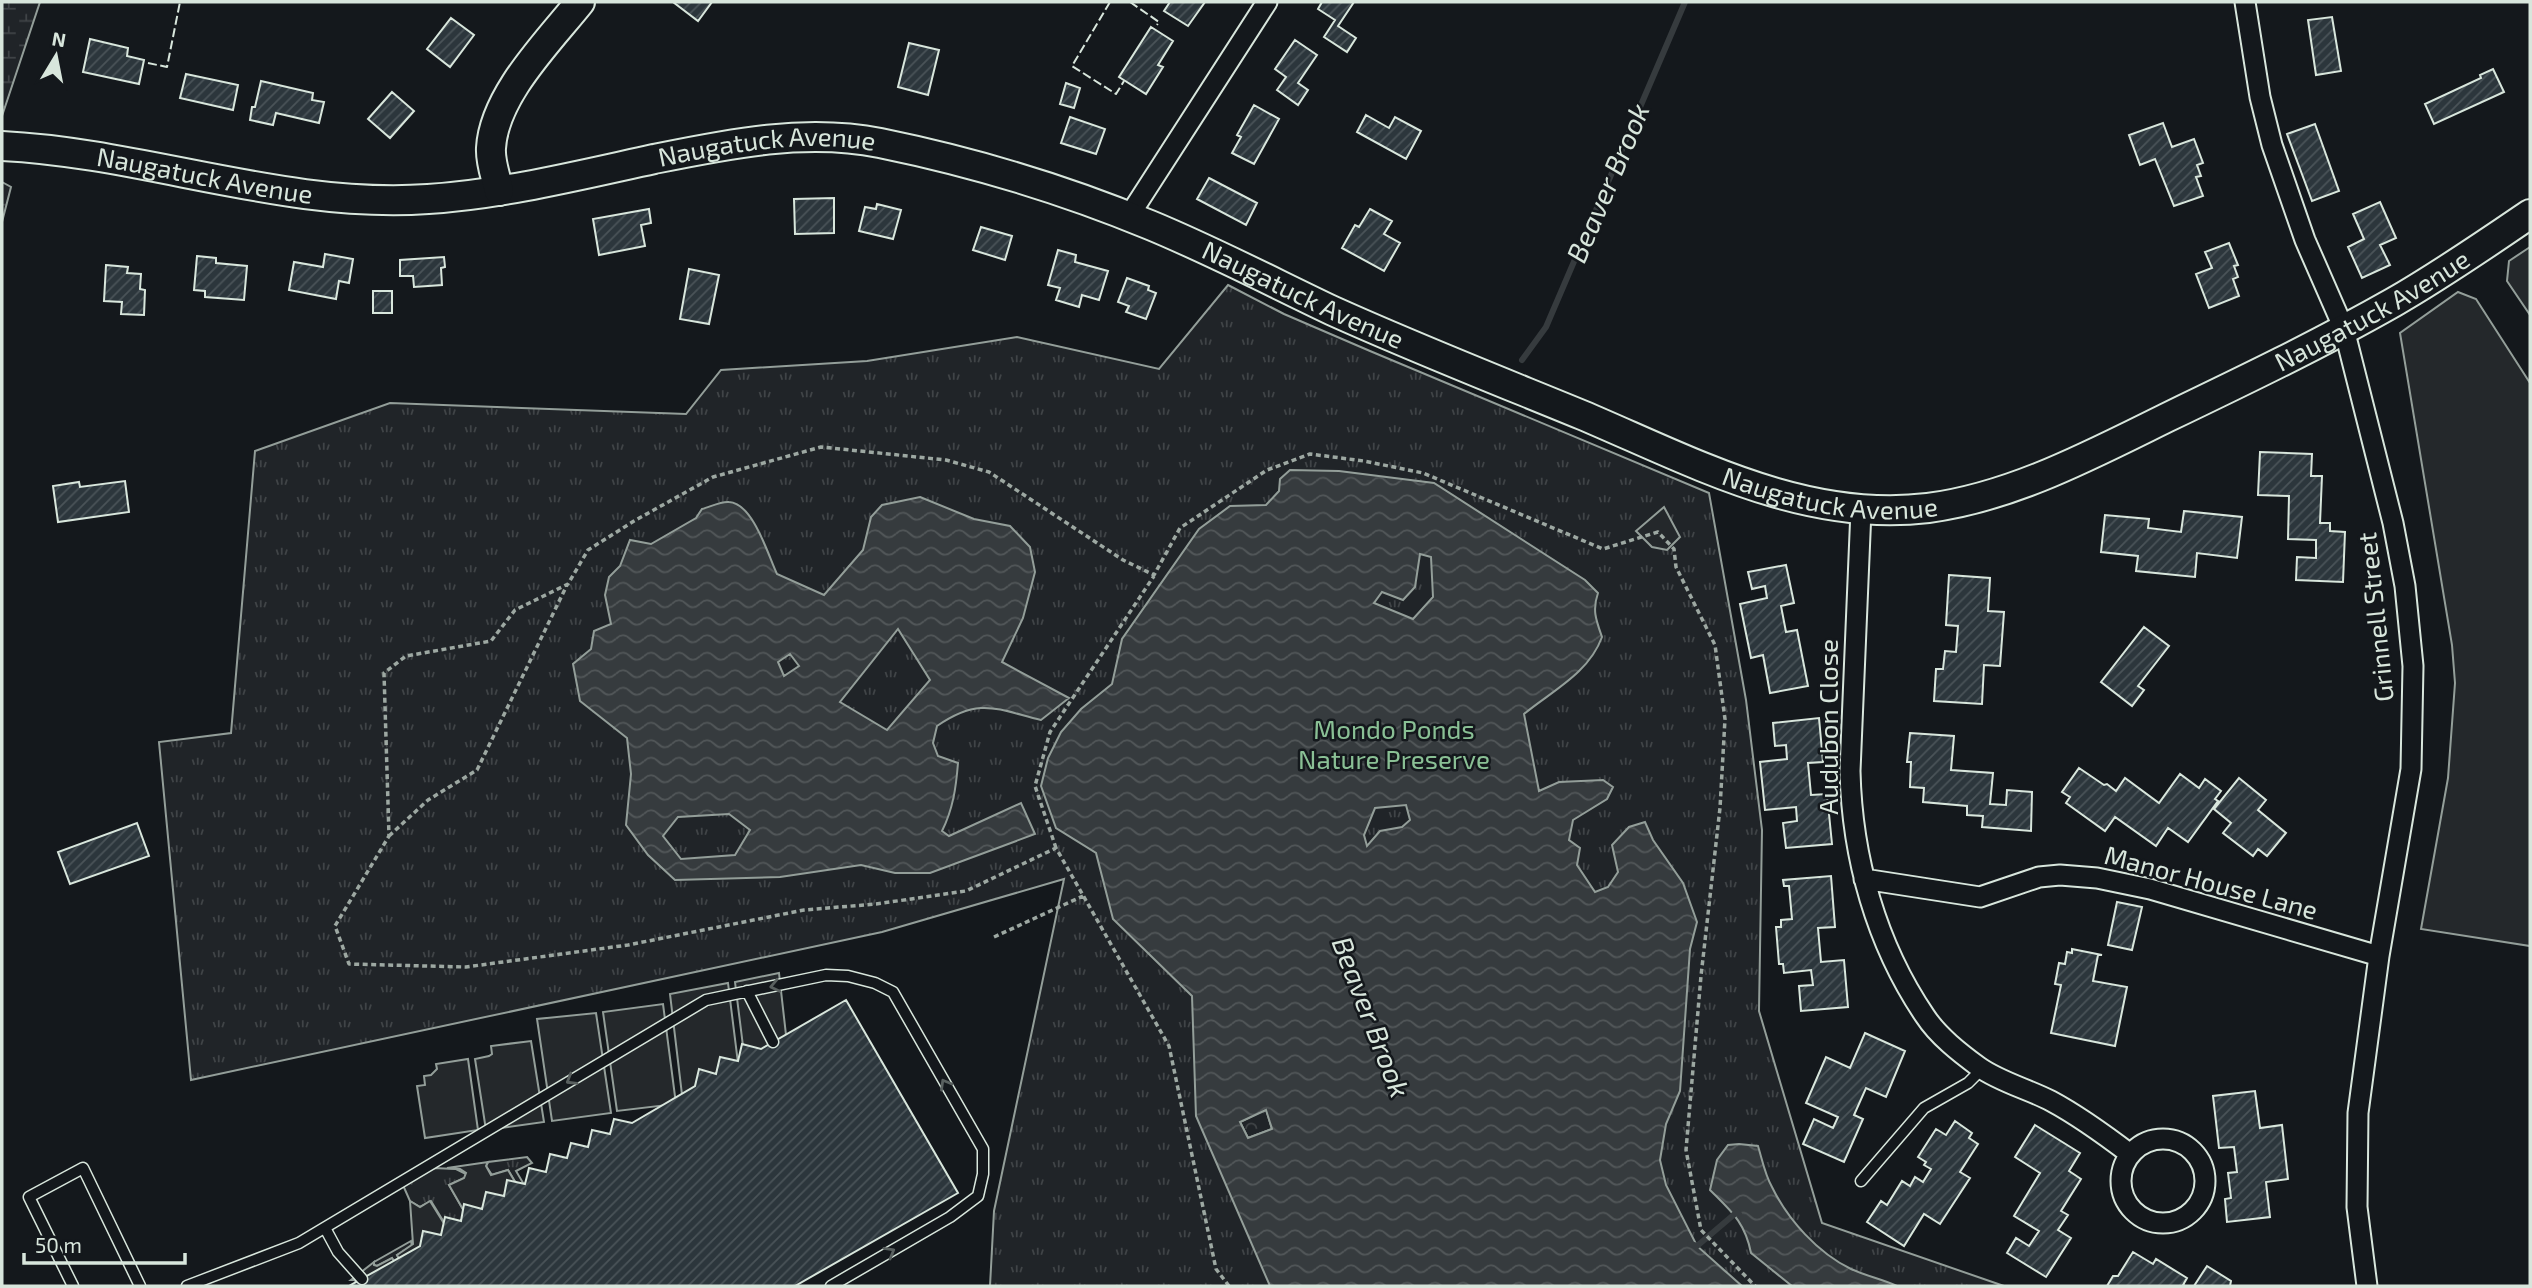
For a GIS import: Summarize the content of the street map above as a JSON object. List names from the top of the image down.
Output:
{
  "streets": {
    "main road": ["Naugatuck Avenue"],
    "street": ["Grinnell Street", "Audubon Close", "Manor House Lane"]
  },
  "crossings": [
    ["Naugatuck Avenue", "Grinnell Street"],
    ["Naugatuck Avenue", "Audubon Close"],
    ["Grinnell Street", "Manor House Lane"],
    ["Audubon Close", "Manor House Lane"]
  ],
  "water": ["Beaver Brook"],
  "parks": ["Mondo Ponds Nature Preserve"],
  "scale_bar": "50 m",
  "north": "top"
}
